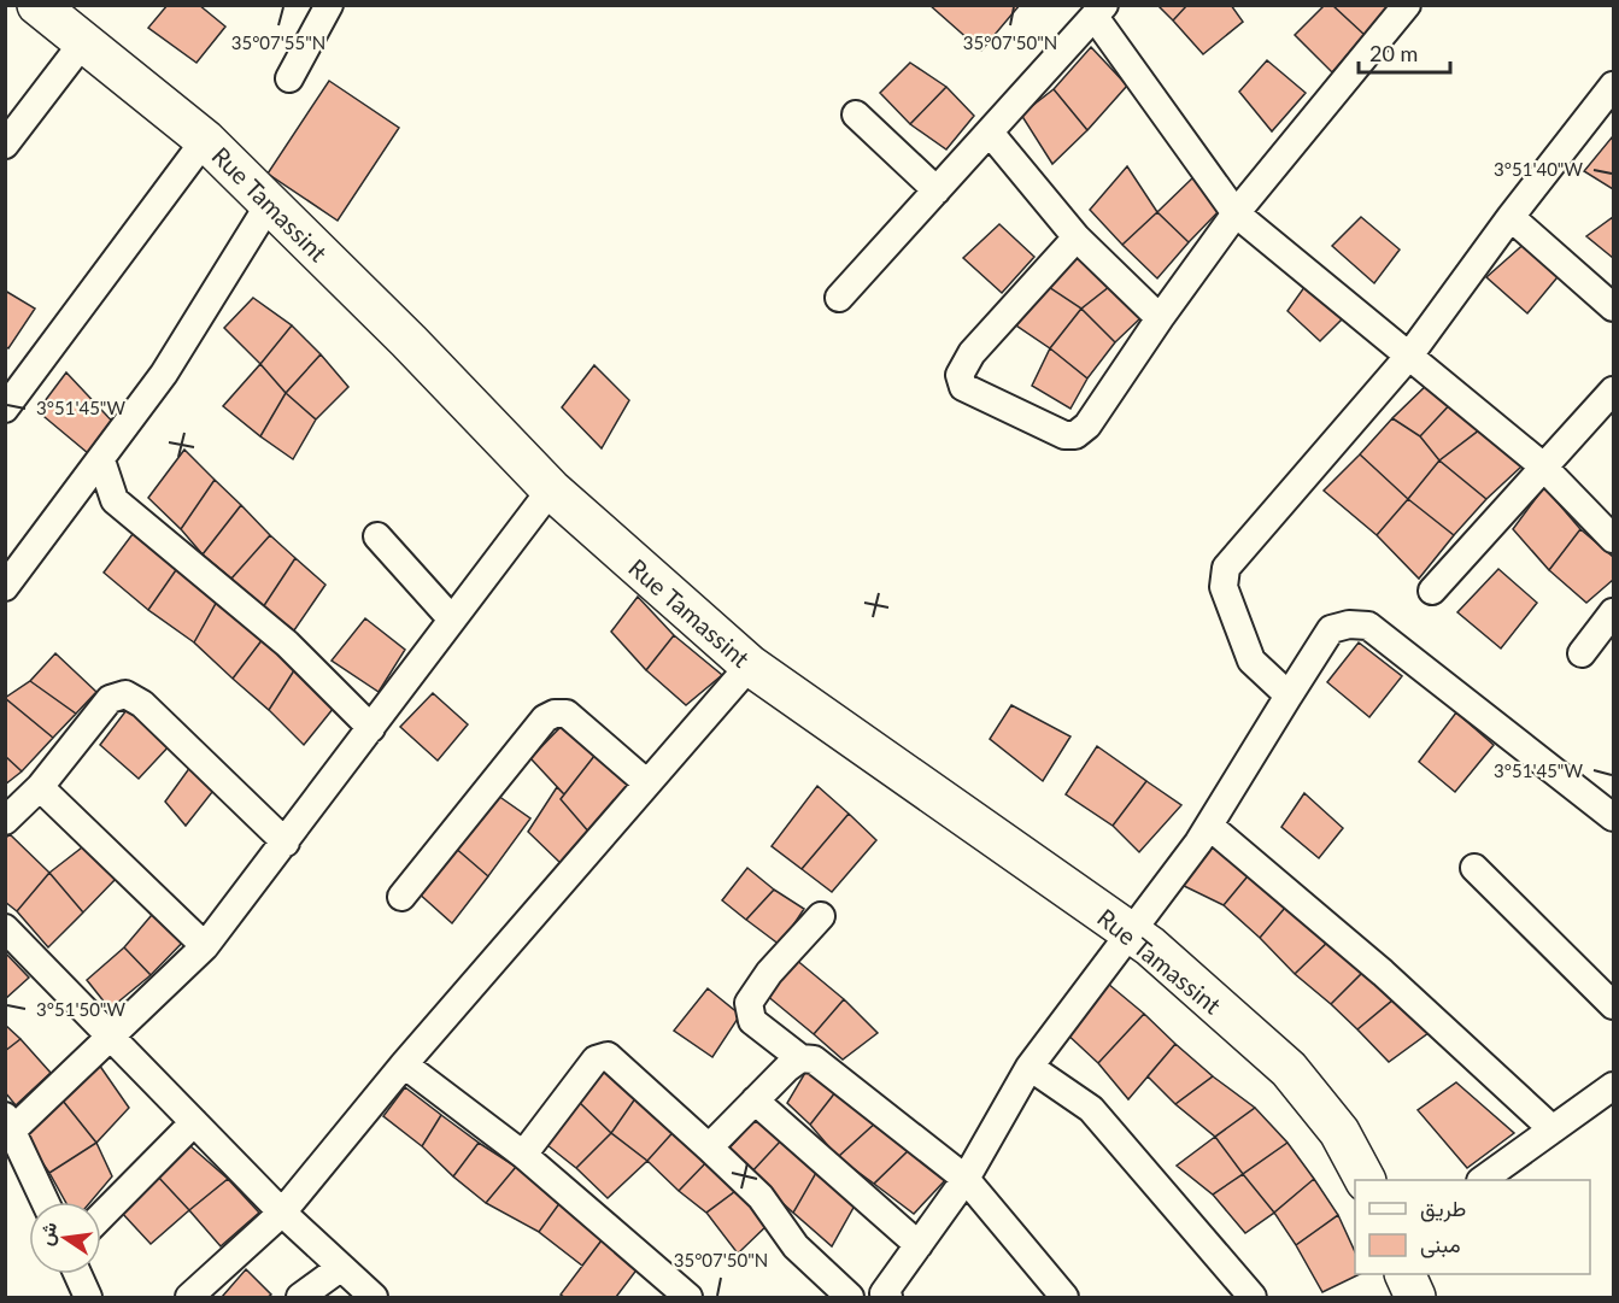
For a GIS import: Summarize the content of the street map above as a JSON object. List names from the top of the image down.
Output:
{
  "streets": {
    "main road": ["Rue Tamassint"]
  },
  "legend": ["طريق", "مبنى"],
  "scale_bar": "20 m",
  "north": "left",
  "coordinates": [
    "35°07'55\"N",
    "35°07'50\"N",
    "3°51'40\"W",
    "3°51'45\"W",
    "3°51'50\"W"
  ]
}
